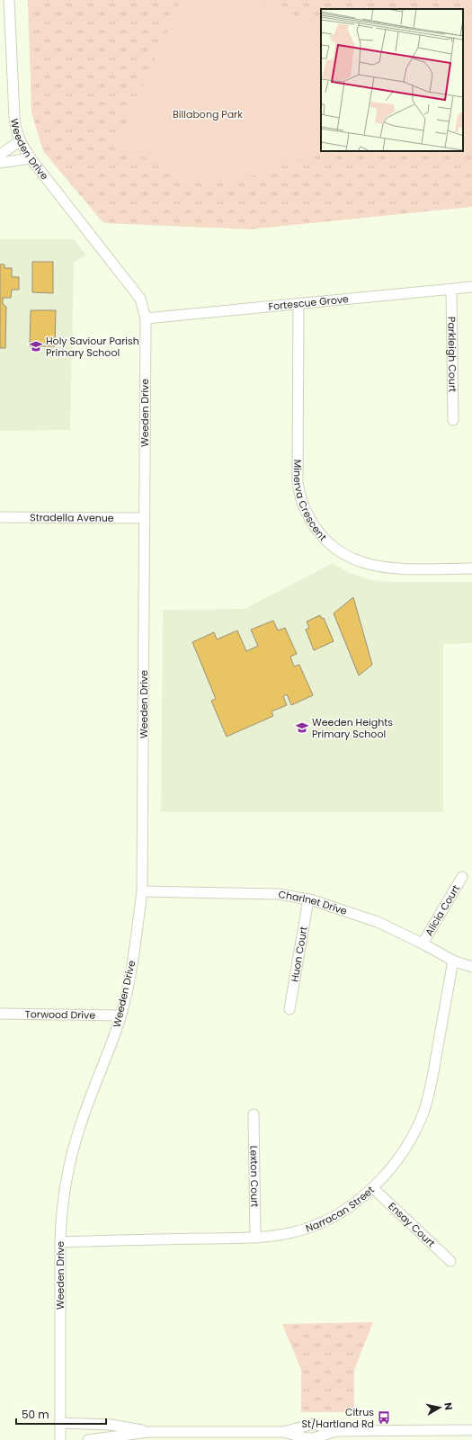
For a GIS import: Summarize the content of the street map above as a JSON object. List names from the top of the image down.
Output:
{
  "streets": {
    "street": [
      "Weeden Drive",
      "Fortescue Grove",
      "Parkleigh Court",
      "Minerva Crescent",
      "Stradella Avenue",
      "Charlnet Drive",
      "Alicia Court",
      "Huon Court",
      "Torwood Drive",
      "Lexton Court",
      "Narracan Street",
      "Ensay Court"
    ]
  },
  "crossings": [
    ["Weeden Drive", "Fortescue Grove"],
    ["Weeden Drive", "Stradella Avenue"],
    ["Weeden Drive", "Charlnet Drive"],
    ["Weeden Drive", "Torwood Drive"],
    ["Weeden Drive", "Narracan Street"],
    ["Fortescue Grove", "Parkleigh Court"],
    ["Fortescue Grove", "Minerva Crescent"],
    ["Charlnet Drive", "Alicia Court"],
    ["Charlnet Drive", "Huon Court"],
    ["Charlnet Drive", "Narracan Street"],
    ["Lexton Court", "Narracan Street"],
    ["Narracan Street", "Ensay Court"]
  ],
  "parks": ["Billabong Park"],
  "places": {
    "school or university": ["Holy Saviour Parish Primary School", "Weeden Heights Primary School"],
    "bus stop": ["Citrus St/Hartland Rd"]
  },
  "scale_bar": "50 m",
  "north": "right"
}
